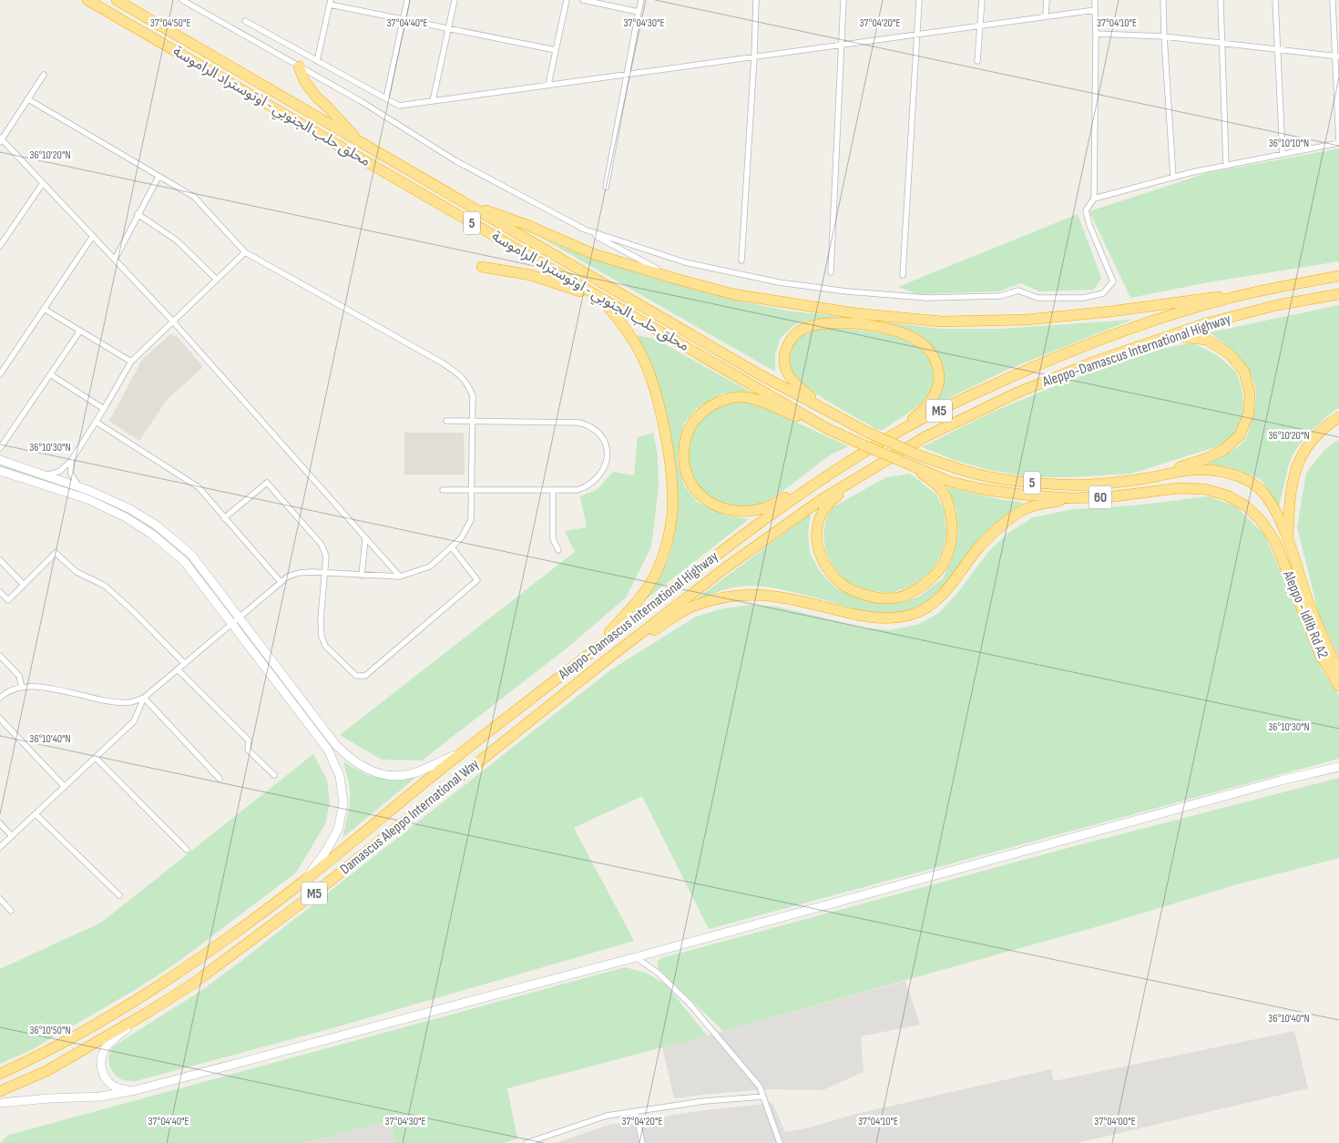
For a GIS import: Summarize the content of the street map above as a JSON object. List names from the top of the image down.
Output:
{
  "streets": {
    "highway": [
      "محلق حلب الجنوبي - اوتوستراد الراموسة",
      "5",
      "Aleppo-Damascus International Highway",
      "M5",
      "60",
      "Aleppo - Idlib Rd A2",
      "Damascus Aleppo International Way"
    ]
  },
  "crossings": [
    ["محلق حلب الجنوبي - اوتوستراد الراموسة", "60"],
    ["Aleppo-Damascus International Highway", "Damascus Aleppo International Way"],
    ["60", "Aleppo - Idlib Rd A2"]
  ],
  "coordinates": [
    "37°04'50\"E",
    "37°04'40\"E",
    "37°04'30\"E",
    "37°04'20\"E",
    "37°04'10\"E",
    "36°10'10\"N",
    "36°10'20\"N",
    "36°10'30\"N",
    "36°10'40\"N",
    "36°10'50\"N",
    "37°04'00\"E"
  ]
}
